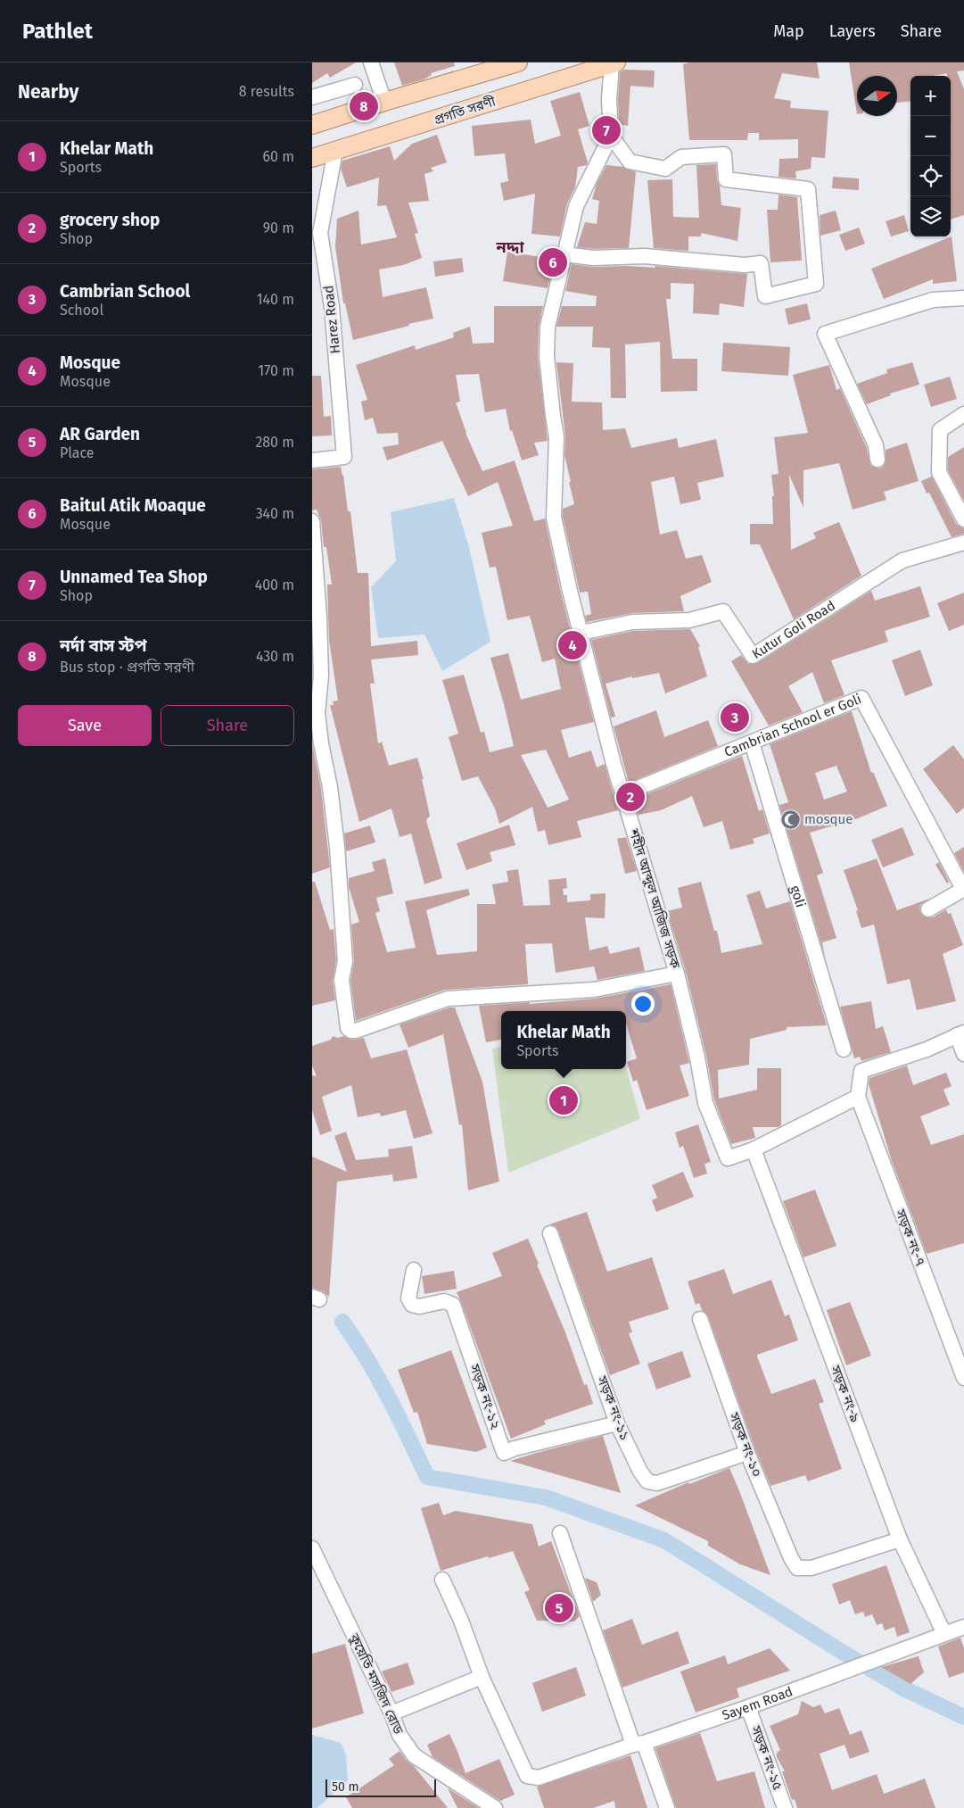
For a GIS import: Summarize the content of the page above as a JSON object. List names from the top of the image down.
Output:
{
  "streets": {
    "main road": ["প্রগতি সরণী"],
    "street": [
      "Harez Road",
      "Kutur Goli Road",
      "Cambrian School er Goli",
      "goli",
      "শহীদ আব্দুল আজিজ সড়ক",
      "সড়ক নং-৭",
      "সড়ক নং-৯",
      "সড়ক নং-১২",
      "সড়ক নং-১১",
      "সড়ক নং-১০",
      "কুয়েতি মসজিদ রোড",
      "Sayem Road",
      "সড়ক নং-১৫"
    ]
  },
  "crossings": [
    ["প্রগতি সরণী", "Harez Road"],
    ["প্রগতি সরণী", "শহীদ আব্দুল আজিজ সড়ক"],
    ["Kutur Goli Road", "শহীদ আব্দুল আজিজ সড়ক"],
    ["Cambrian School er Goli", "goli"],
    ["Cambrian School er Goli", "শহীদ আব্দুল আজিজ সড়ক"],
    ["শহীদ আব্দুল আজিজ সড়ক", "সড়ক নং-৯"],
    ["সড়ক নং-৯", "সড়ক নং-১০"],
    ["সড়ক নং-৯", "Sayem Road"],
    ["সড়ক নং-১২", "সড়ক নং-১১"],
    ["সড়ক নং-১১", "সড়ক নং-১০"],
    ["Sayem Road", "সড়ক নং-১৫"]
  ],
  "districts": ["নদ্দা"],
  "places": {
    "mosque": ["mosque"]
  },
  "scale_bar": "50 m",
  "north": "right",
  "page": {
    "header": "Pathlet",
    "nav": ["Map", "Layers", "Share"],
    "heading": ["Nearby", "8 results"],
    "map_buttons": ["+", "−"],
    "pins": [
      "8",
      "7",
      "6",
      "4",
      "3",
      "2",
      "1",
      "5"
    ],
    "list": [
      {
        "mark": "1",
        "name": "Khelar Math",
        "note": "Sports",
        "value": "60 m"
      },
      {
        "mark": "2",
        "name": "grocery shop",
        "note": "Shop",
        "value": "90 m"
      },
      {
        "mark": "3",
        "name": "Cambrian School",
        "note": "School",
        "value": "140 m"
      },
      {
        "mark": "4",
        "name": "Mosque",
        "note": "Mosque",
        "value": "170 m"
      },
      {
        "mark": "5",
        "name": "AR Garden",
        "note": "Place",
        "value": "280 m"
      },
      {
        "mark": "6",
        "name": "Baitul Atik Moaque",
        "note": "Mosque",
        "value": "340 m"
      },
      {
        "mark": "7",
        "name": "Unnamed Tea Shop",
        "note": "Shop",
        "value": "400 m"
      },
      {
        "mark": "8",
        "name": "নর্দা বাস স্টপ",
        "note": "Bus stop · প্রগতি সরণী",
        "value": "430 m"
      }
    ],
    "buttons": ["Save", "Share"],
    "popup": ["Khelar Math", "Sports"],
    "scale": "50 m"
  }
}
